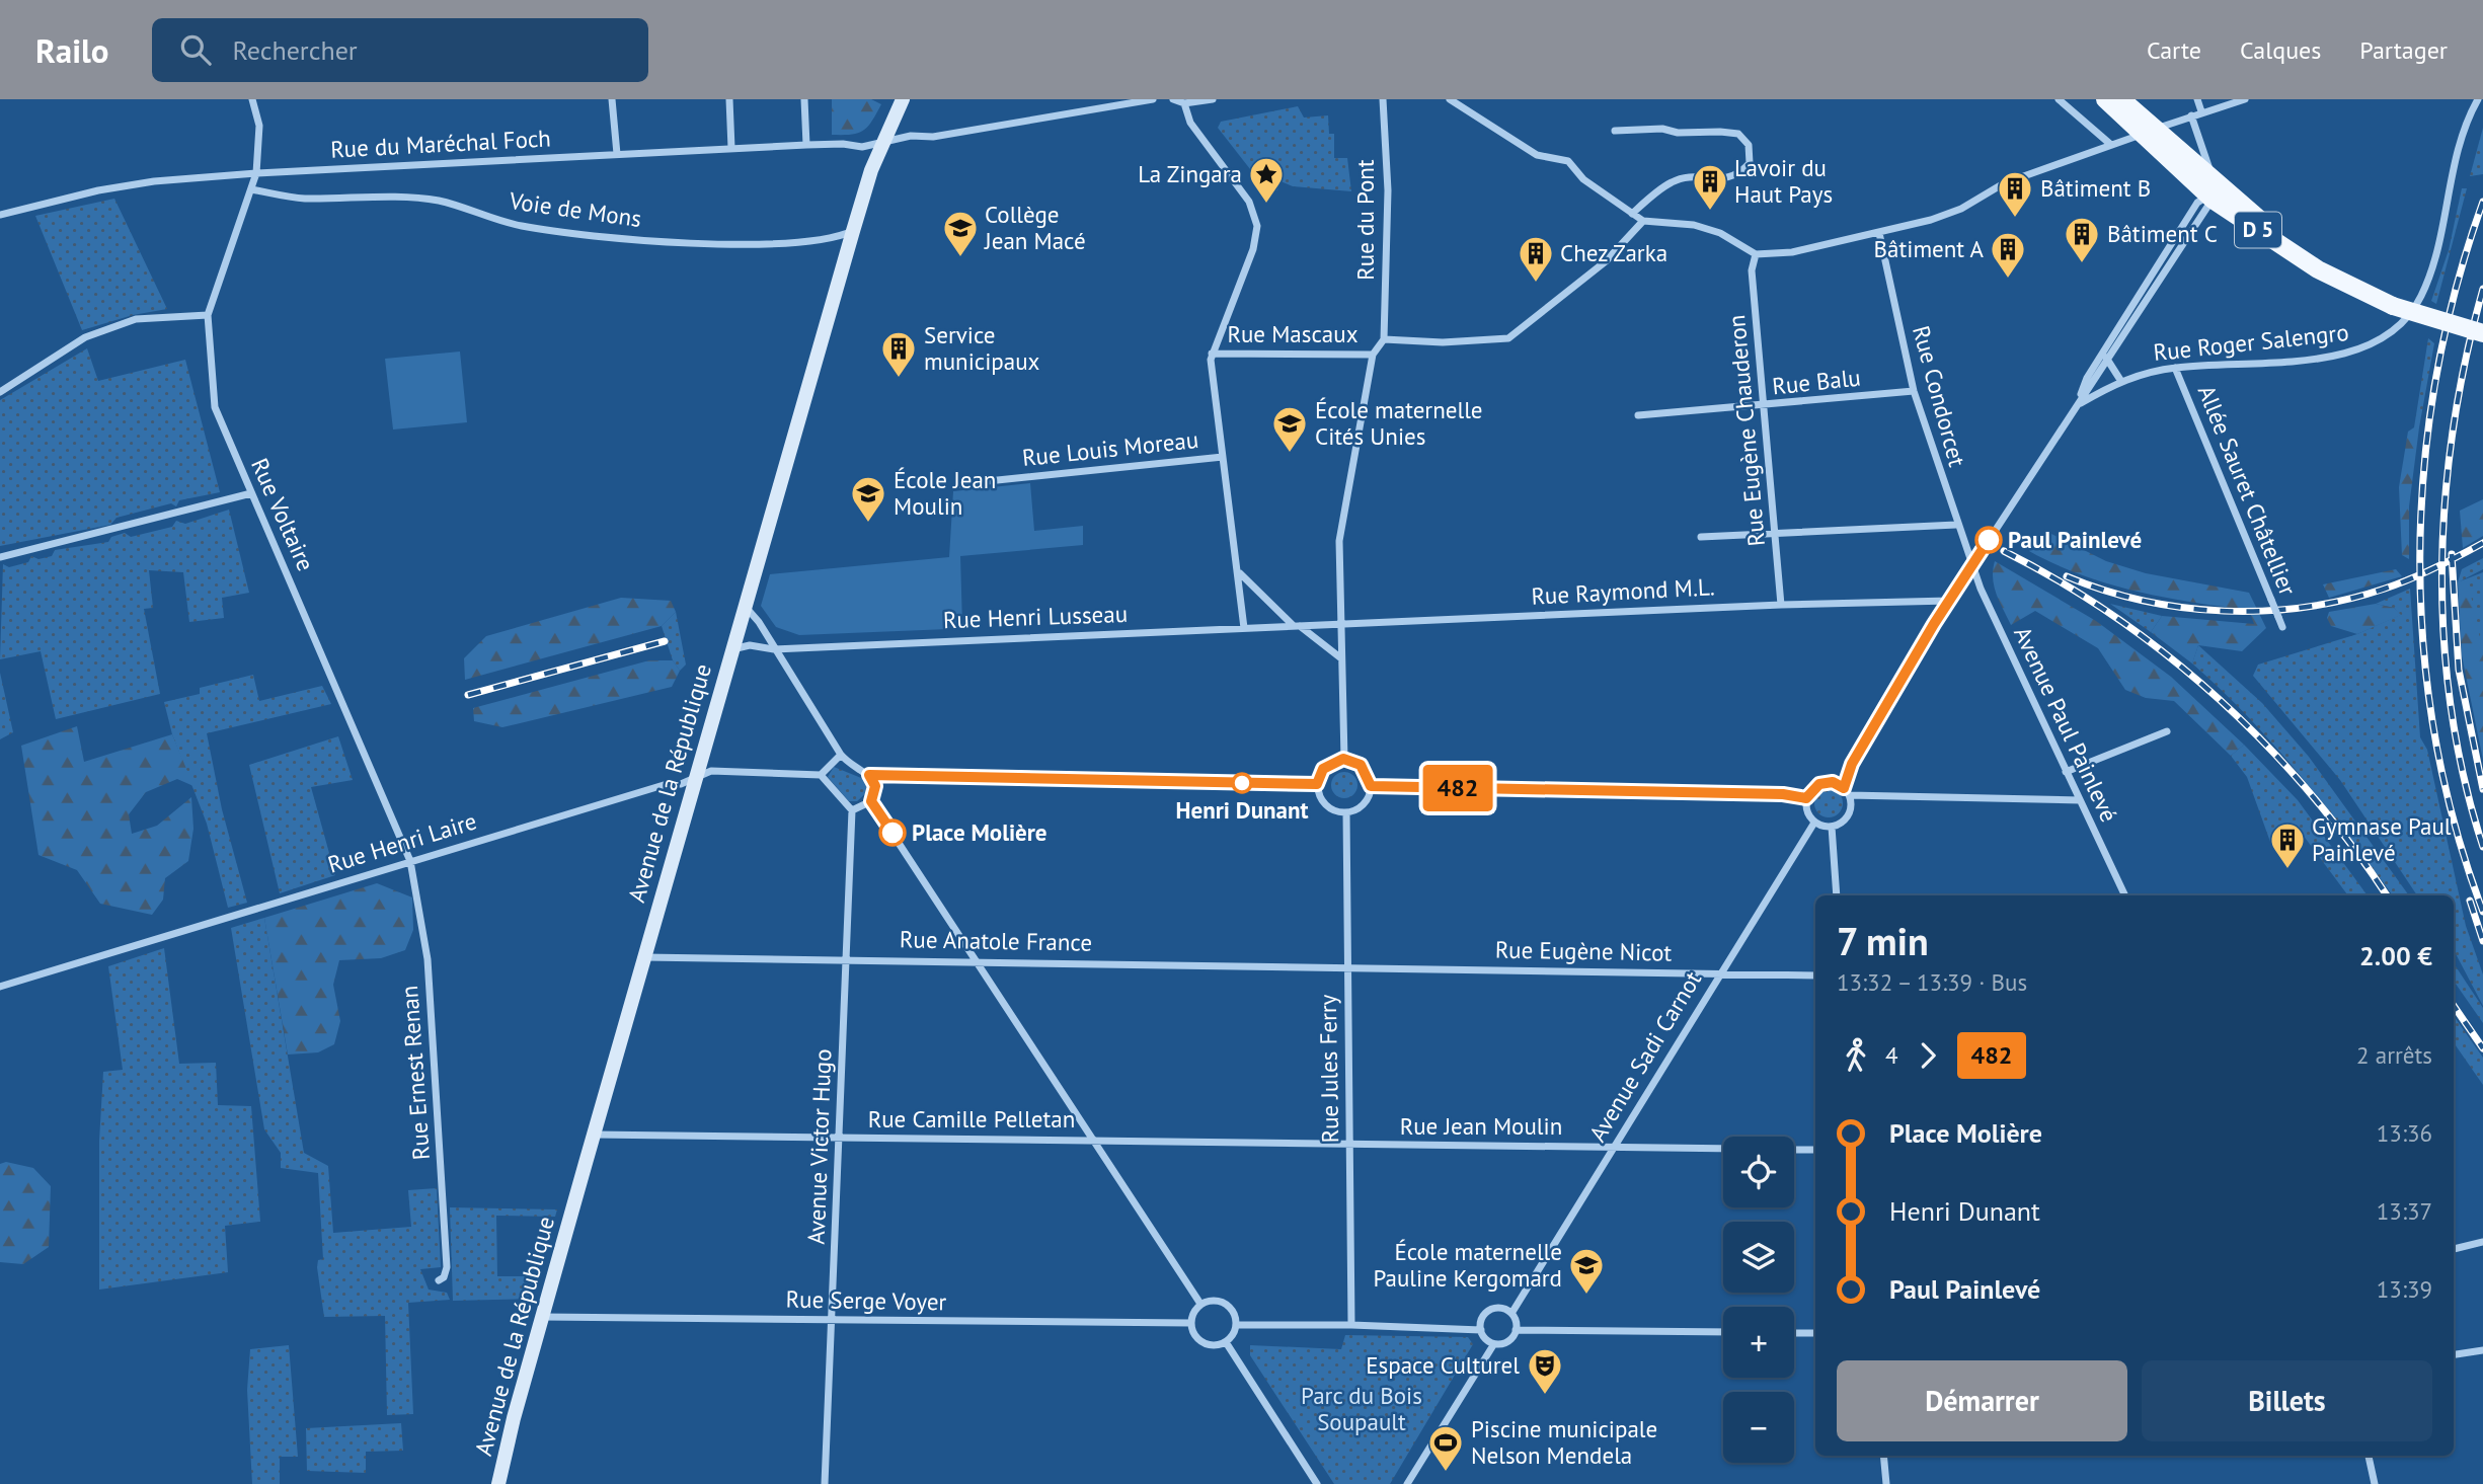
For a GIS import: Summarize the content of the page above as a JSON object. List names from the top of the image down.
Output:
{
  "streets": {
    "main road": ["D 5", "Avenue de la République"],
    "street": [
      "Rue du Maréchal Foch",
      "Voie de Mons",
      "Rue du Pont",
      "Rue Mascaux",
      "Rue Roger Salengro",
      "Rue Balu",
      "Rue Condorcet",
      "Rue Eugène Chauderon",
      "Rue Louis Moreau",
      "Allée Sauret Châtellier",
      "Rue Voltaire",
      "Rue Raymond M.L.",
      "Rue Henri Lusseau",
      "Avenue Paul Painlevé",
      "Rue Henri Laire",
      "Rue Anatole France",
      "Rue Eugène Nicot",
      "Avenue Sadi Carnot",
      "Rue Jules Ferry",
      "Rue Ernest Renan",
      "Rue Camille Pelletan",
      "Rue Jean Moulin",
      "Avenue Victor Hugo",
      "Rue Serge Voyer"
    ]
  },
  "crossings": [
    ["Rue du Maréchal Foch", "Rue Voltaire"],
    ["Rue du Maréchal Foch", "Avenue de la République"],
    ["Voie de Mons", "Rue Voltaire"],
    ["Voie de Mons", "Avenue de la République"],
    ["Rue Roger Salengro", "Allée Sauret Châtellier"],
    ["Rue Balu", "Rue Condorcet"],
    ["Rue Balu", "Rue Eugène Chauderon"],
    ["Rue Condorcet", "Avenue Paul Painlevé"],
    ["Rue Eugène Chauderon", "Rue Raymond M.L."],
    ["Rue Voltaire", "Rue Henri Laire"],
    ["Rue Voltaire", "Rue Ernest Renan"],
    ["Rue Raymond M.L.", "Rue Henri Lusseau"],
    ["Rue Henri Lusseau", "Avenue de la République"],
    ["Avenue de la République", "Rue Henri Laire"],
    ["Avenue de la République", "Rue Anatole France"],
    ["Avenue de la République", "Rue Camille Pelletan"],
    ["Avenue de la République", "Rue Serge Voyer"],
    ["Rue Henri Laire", "Rue Ernest Renan"],
    ["Rue Anatole France", "Rue Eugène Nicot"],
    ["Rue Anatole France", "Rue Jules Ferry"],
    ["Rue Anatole France", "Avenue Victor Hugo"],
    ["Rue Eugène Nicot", "Avenue Sadi Carnot"],
    ["Rue Eugène Nicot", "Rue Jules Ferry"],
    ["Avenue Sadi Carnot", "Rue Jean Moulin"],
    ["Rue Jules Ferry", "Rue Camille Pelletan"],
    ["Rue Jules Ferry", "Rue Jean Moulin"],
    ["Rue Camille Pelletan", "Rue Jean Moulin"],
    ["Rue Camille Pelletan", "Avenue Victor Hugo"],
    ["Avenue Victor Hugo", "Rue Serge Voyer"]
  ],
  "parks": ["Parc du Bois Soupault"],
  "places": {
    "place": ["La Zingara"],
    "building": [
      "Lavoir du Haut Pays",
      "Bâtiment B",
      "Bâtiment C",
      "Bâtiment A",
      "Chez Zarka",
      "Service municipaux",
      "Gymnase Paul Painlevé"
    ],
    "school or university": [
      "Collège Jean Macé",
      "École maternelle Cités Unies",
      "École Jean Moulin",
      "École maternelle Pauline Kergomard"
    ],
    "other": ["Paul Painlevé", "Henri Dunant", "Place Molière"],
    "theatre": ["Espace Culturel"],
    "sports": ["Piscine municipale Nelson Mendela"]
  },
  "lines": ["bus line 482"],
  "page": {
    "header": "Railo",
    "search": "Rechercher",
    "nav": ["Carte", "Calques", "Partager"],
    "on_map": "482",
    "heading": ["7 min", "13:32 – 13:39 · Bus", "2.00 €"],
    "legs": ["4", "482", "2 arrêts"],
    "list": [
      {
        "name": "Place Molière",
        "value": "13:36"
      },
      {
        "name": "Henri Dunant",
        "value": "13:37"
      },
      {
        "name": "Paul Painlevé",
        "value": "13:39"
      }
    ],
    "map_buttons": ["+", "−"],
    "buttons": ["Démarrer", "Billets"]
  }
}
